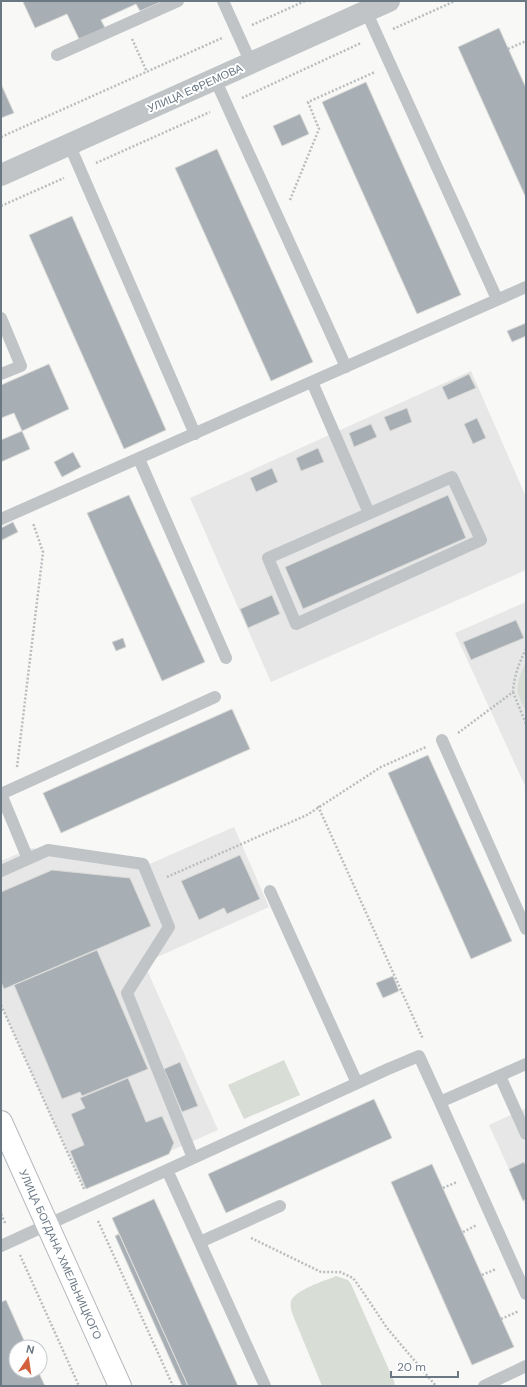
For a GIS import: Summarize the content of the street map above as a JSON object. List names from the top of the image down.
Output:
{
  "streets": {
    "street": ["УЛИЦА ЕФРЕМОВА", "УЛИЦА БОГДАНА ХМЕЛЬНИЦКОГО"]
  },
  "scale_bar": "20 m",
  "north": "top"
}
